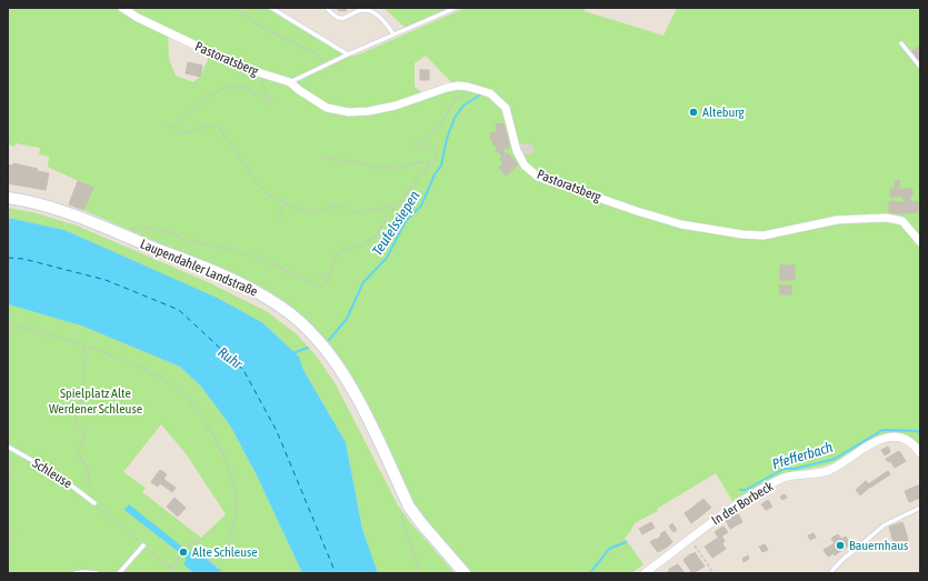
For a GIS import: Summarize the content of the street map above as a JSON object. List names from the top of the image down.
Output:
{
  "streets": {
    "main road": ["Laupendahler Landstraße"],
    "street": ["Pastoratsberg", "In der Borbeck"],
    "lane": ["Schleuse"]
  },
  "water": ["Teufelssiepen", "Ruhr", "Pfefferbach"],
  "parks": ["Spielplatz Alte Werdener Schleuse"],
  "places": ["Alteburg", "Bauernhaus", "Alte Schleuse"]
}
